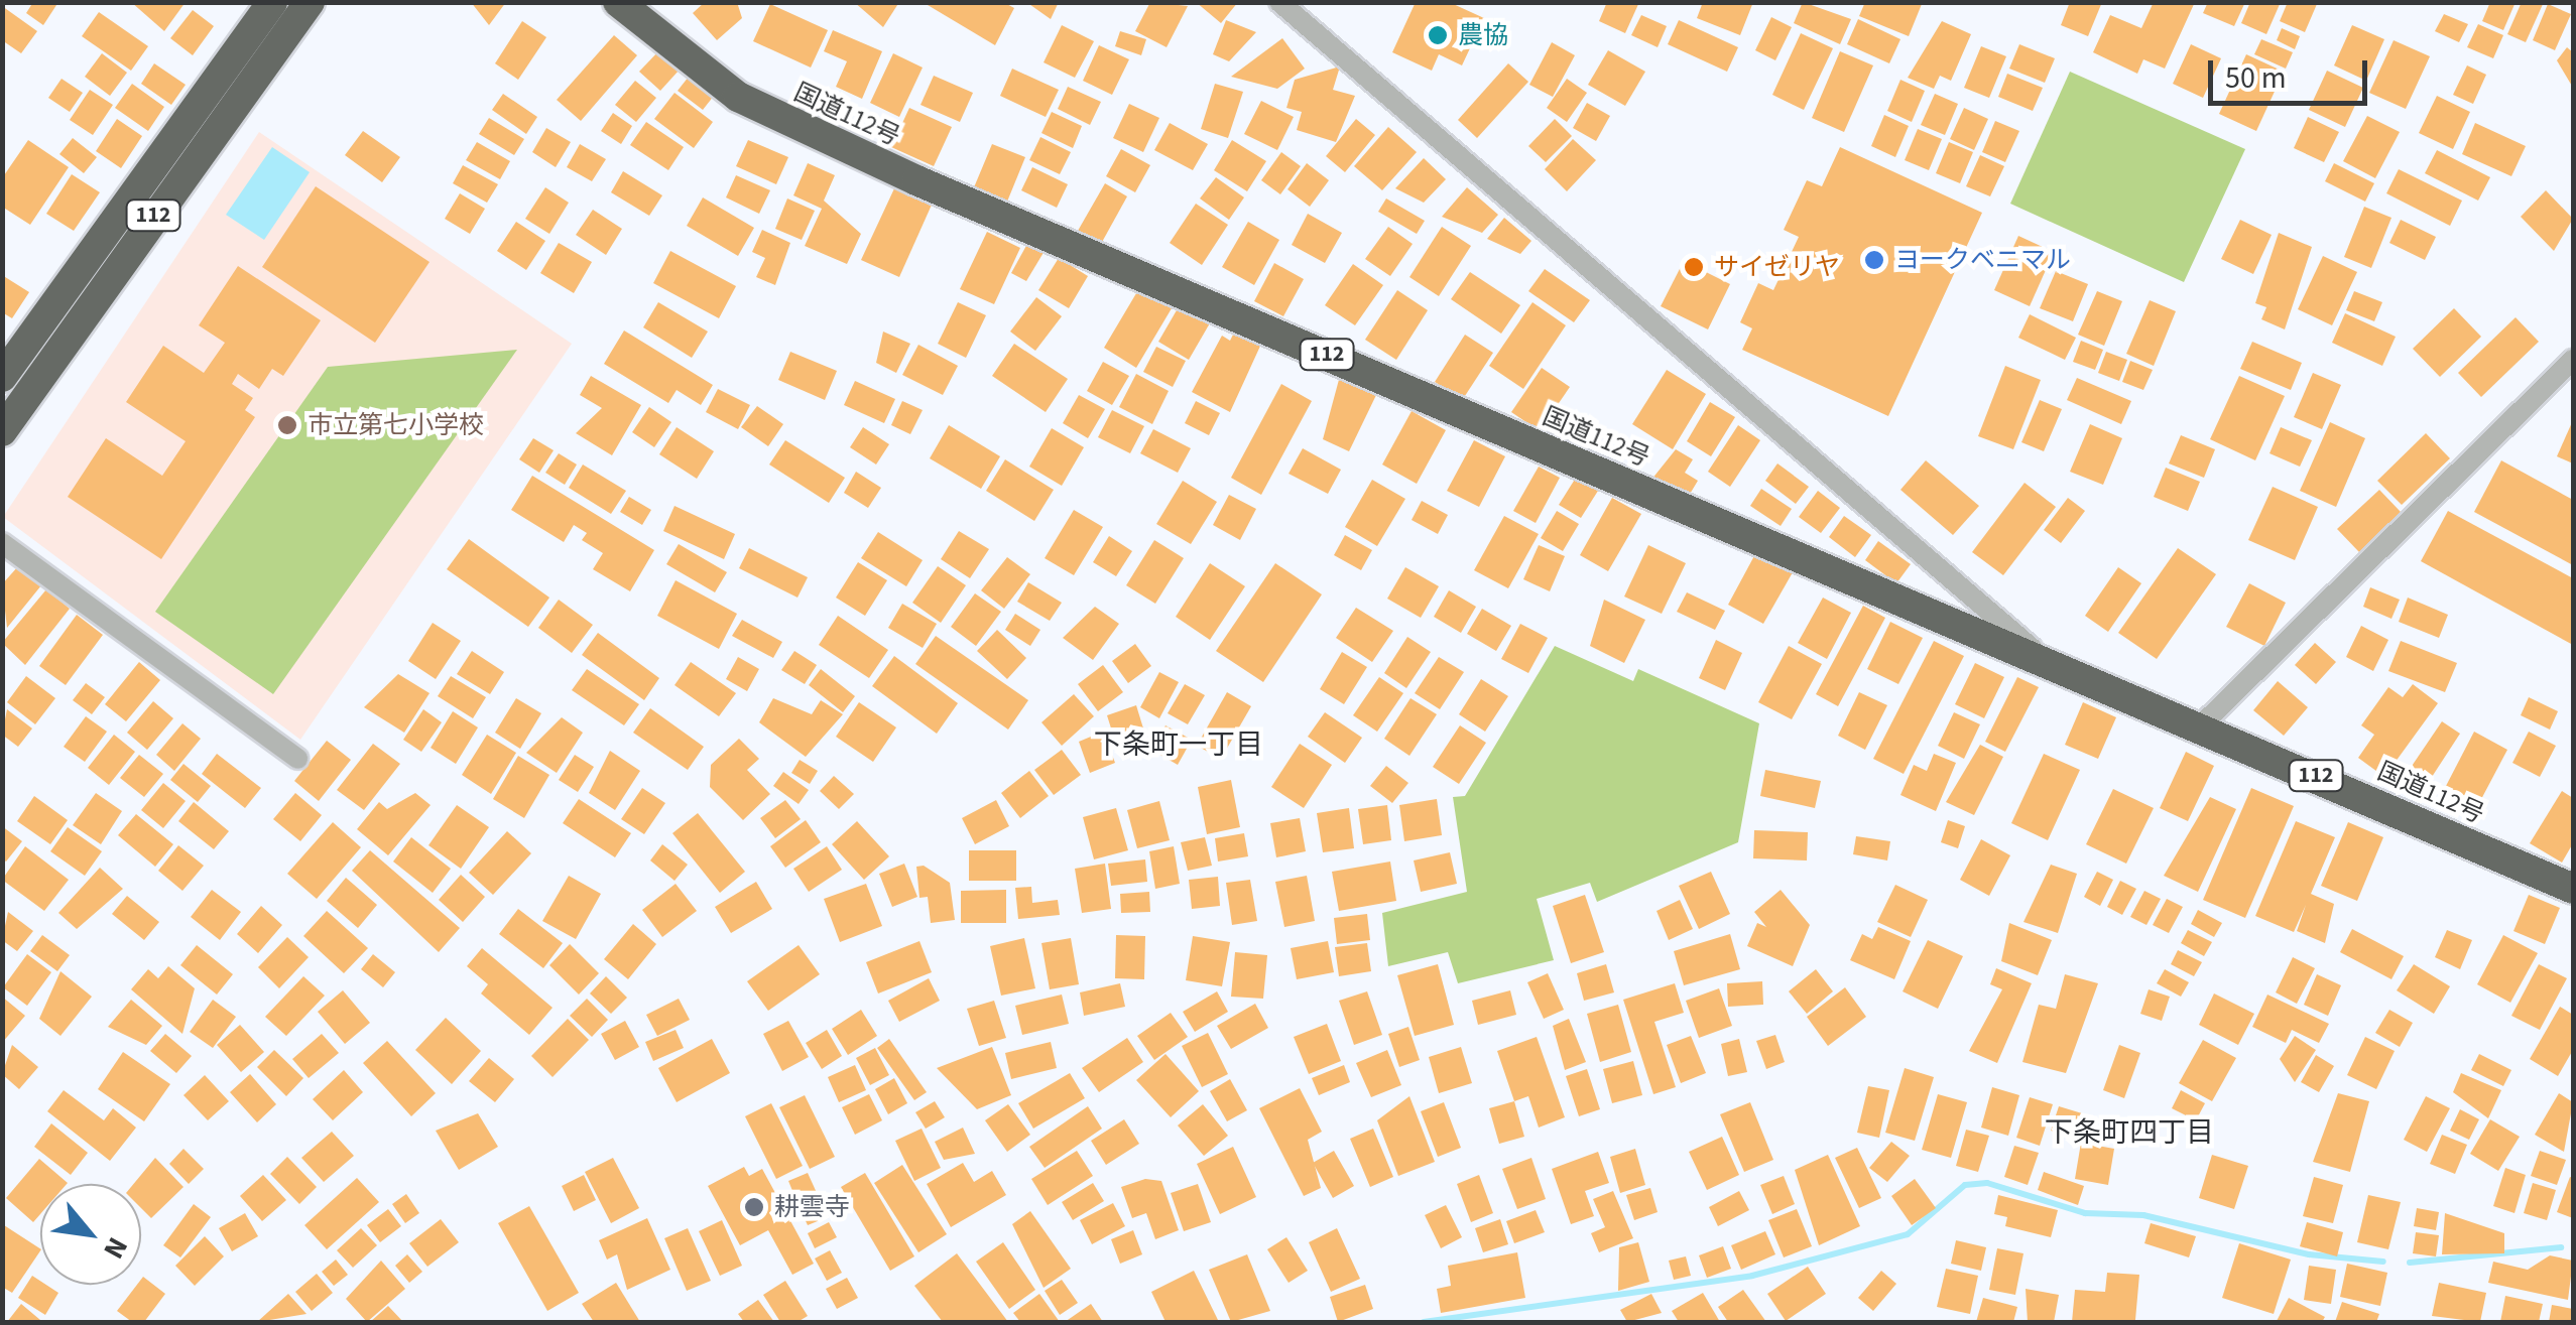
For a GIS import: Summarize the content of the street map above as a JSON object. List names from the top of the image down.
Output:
{
  "streets": {
    "highway": ["国道112号", "112"]
  },
  "districts": ["下条町一丁目", "下条町四丁目"],
  "places": [
    "農協",
    "ヨークベニマル",
    "サイゼリヤ",
    "市立第七小学校",
    "耕雲寺"
  ],
  "scale_bar": "50 m",
  "north": "bottom right"
}
